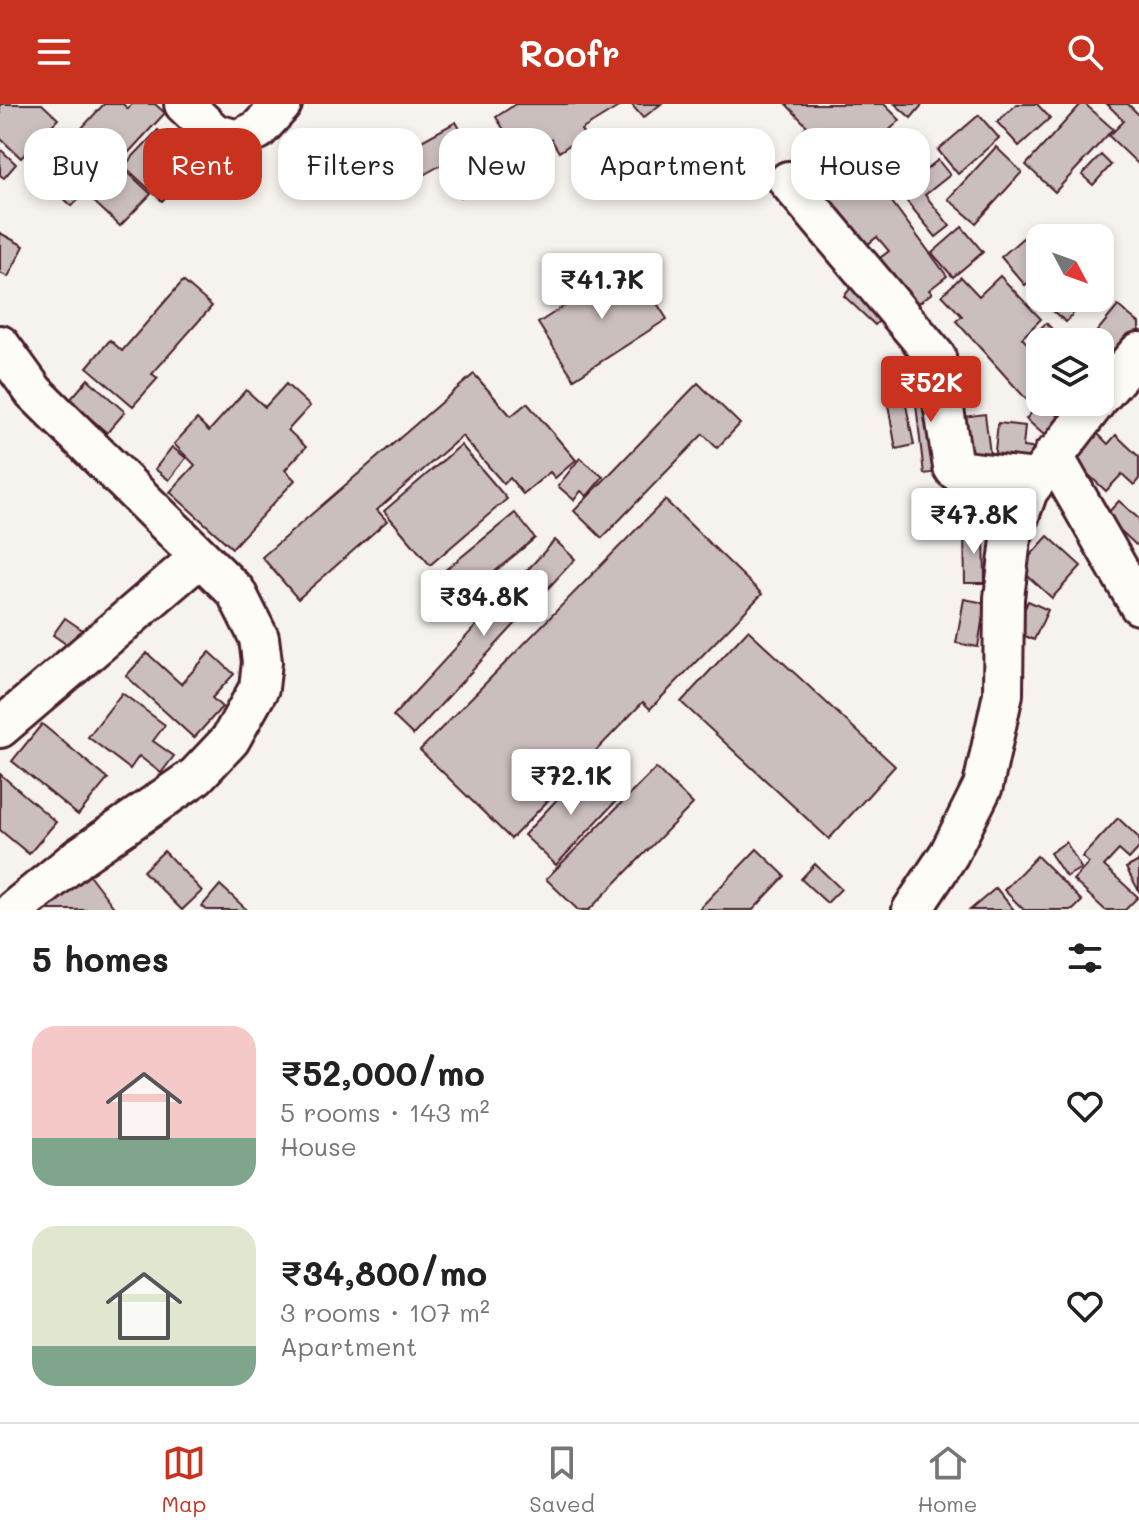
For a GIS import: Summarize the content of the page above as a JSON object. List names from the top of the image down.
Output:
{
  "north": "bottom right",
  "page": {
    "header": "Roofr",
    "chip": [
      "Buy",
      "Rent",
      "Filters",
      "New",
      "Apartment",
      "House"
    ],
    "price": [
      "₹41.7K",
      "₹52K",
      "₹47.8K",
      "₹34.8K",
      "₹72.1K"
    ],
    "heading": "5 homes",
    "list": [
      {
        "name": "₹52,000/mo",
        "note": "5 rooms · 143 m² · House"
      },
      {
        "name": "₹34,800/mo",
        "note": "3 rooms · 107 m² · Apartment"
      }
    ],
    "tabs": ["Map", "Saved", "Home"]
  }
}
